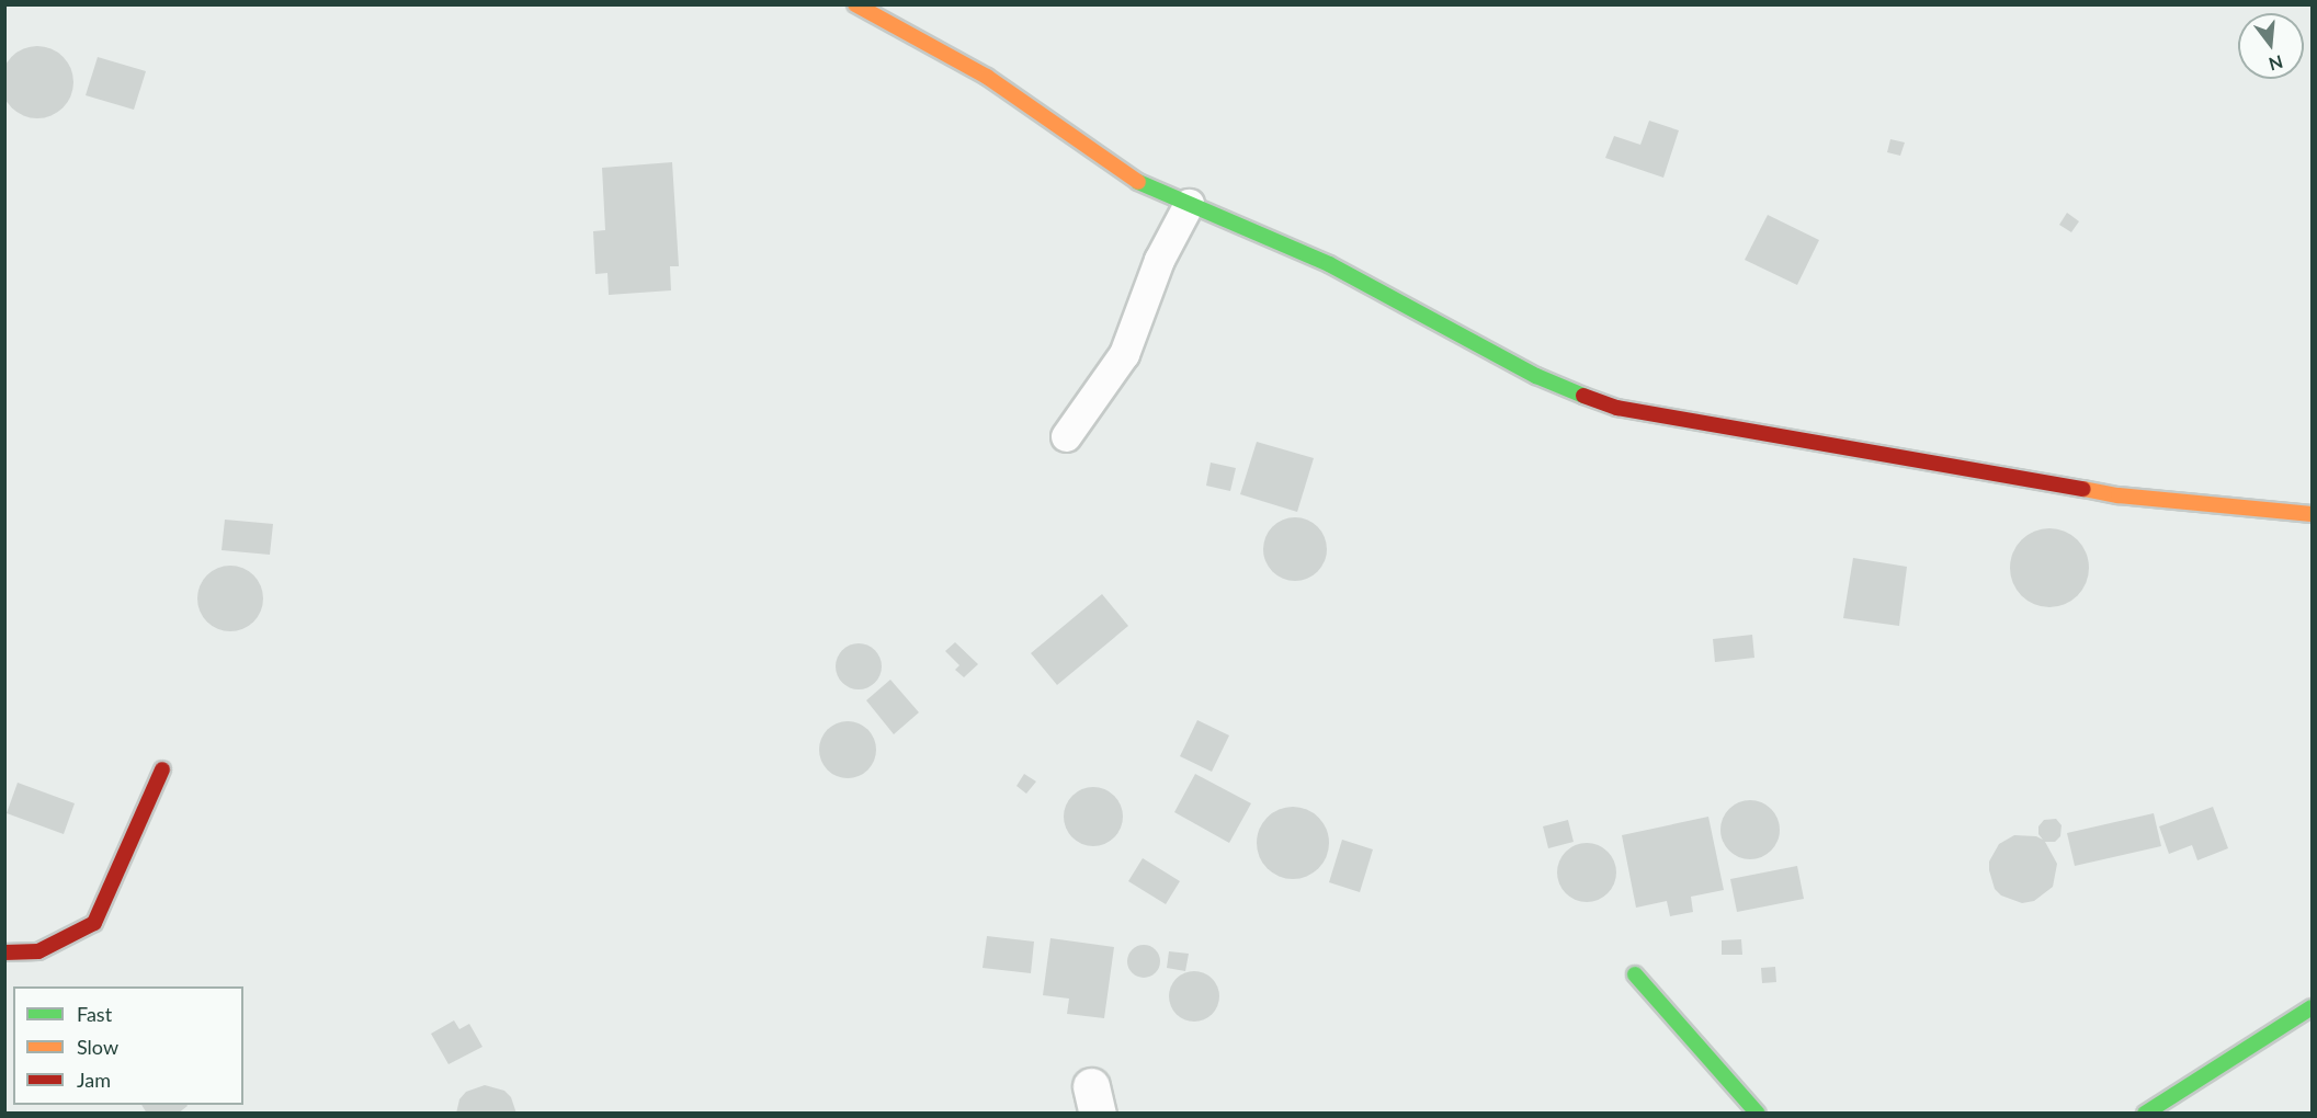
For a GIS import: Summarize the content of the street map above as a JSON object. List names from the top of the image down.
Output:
{
  "legend": ["Fast", "Slow", "Jam"],
  "north": "bottom"
}
